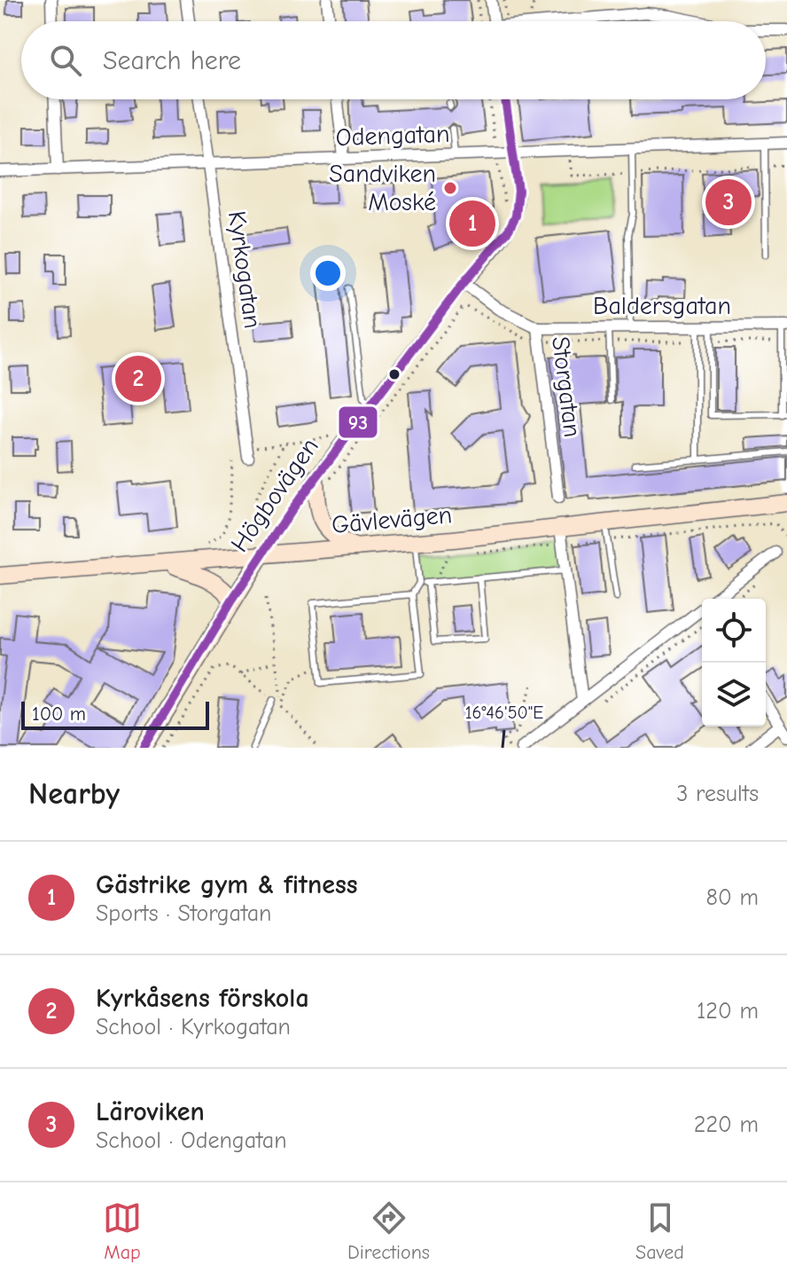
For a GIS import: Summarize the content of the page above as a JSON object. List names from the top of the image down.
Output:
{
  "streets": {
    "main road": ["Högbovägen", "Gävlevägen"],
    "street": [
      "Odengatan",
      "Kyrkogatan",
      "Baldersgatan",
      "Storgatan"
    ]
  },
  "crossings": [
    ["Odengatan", "Kyrkogatan"],
    ["Baldersgatan", "Storgatan"],
    ["Storgatan", "Högbovägen"],
    ["Högbovägen", "Gävlevägen"]
  ],
  "places": ["Sandviken Moské"],
  "lines": ["transit line 93"],
  "scale_bar": "100 m",
  "page": {
    "search": "Search here",
    "pins": ["3", "1", "2"],
    "scale": "100 m",
    "heading": ["Nearby", "3 results"],
    "list": [
      {
        "mark": "1",
        "name": "Gästrike gym & fitness",
        "note": "Sports · Storgatan",
        "value": "80 m"
      },
      {
        "mark": "2",
        "name": "Kyrkåsens förskola",
        "note": "School · Kyrkogatan",
        "value": "120 m"
      },
      {
        "mark": "3",
        "name": "Läroviken",
        "note": "School · Odengatan",
        "value": "220 m"
      }
    ],
    "nav": ["Map", "Directions", "Saved"]
  },
  "coordinates": ["16°46'50\"E"]
}
